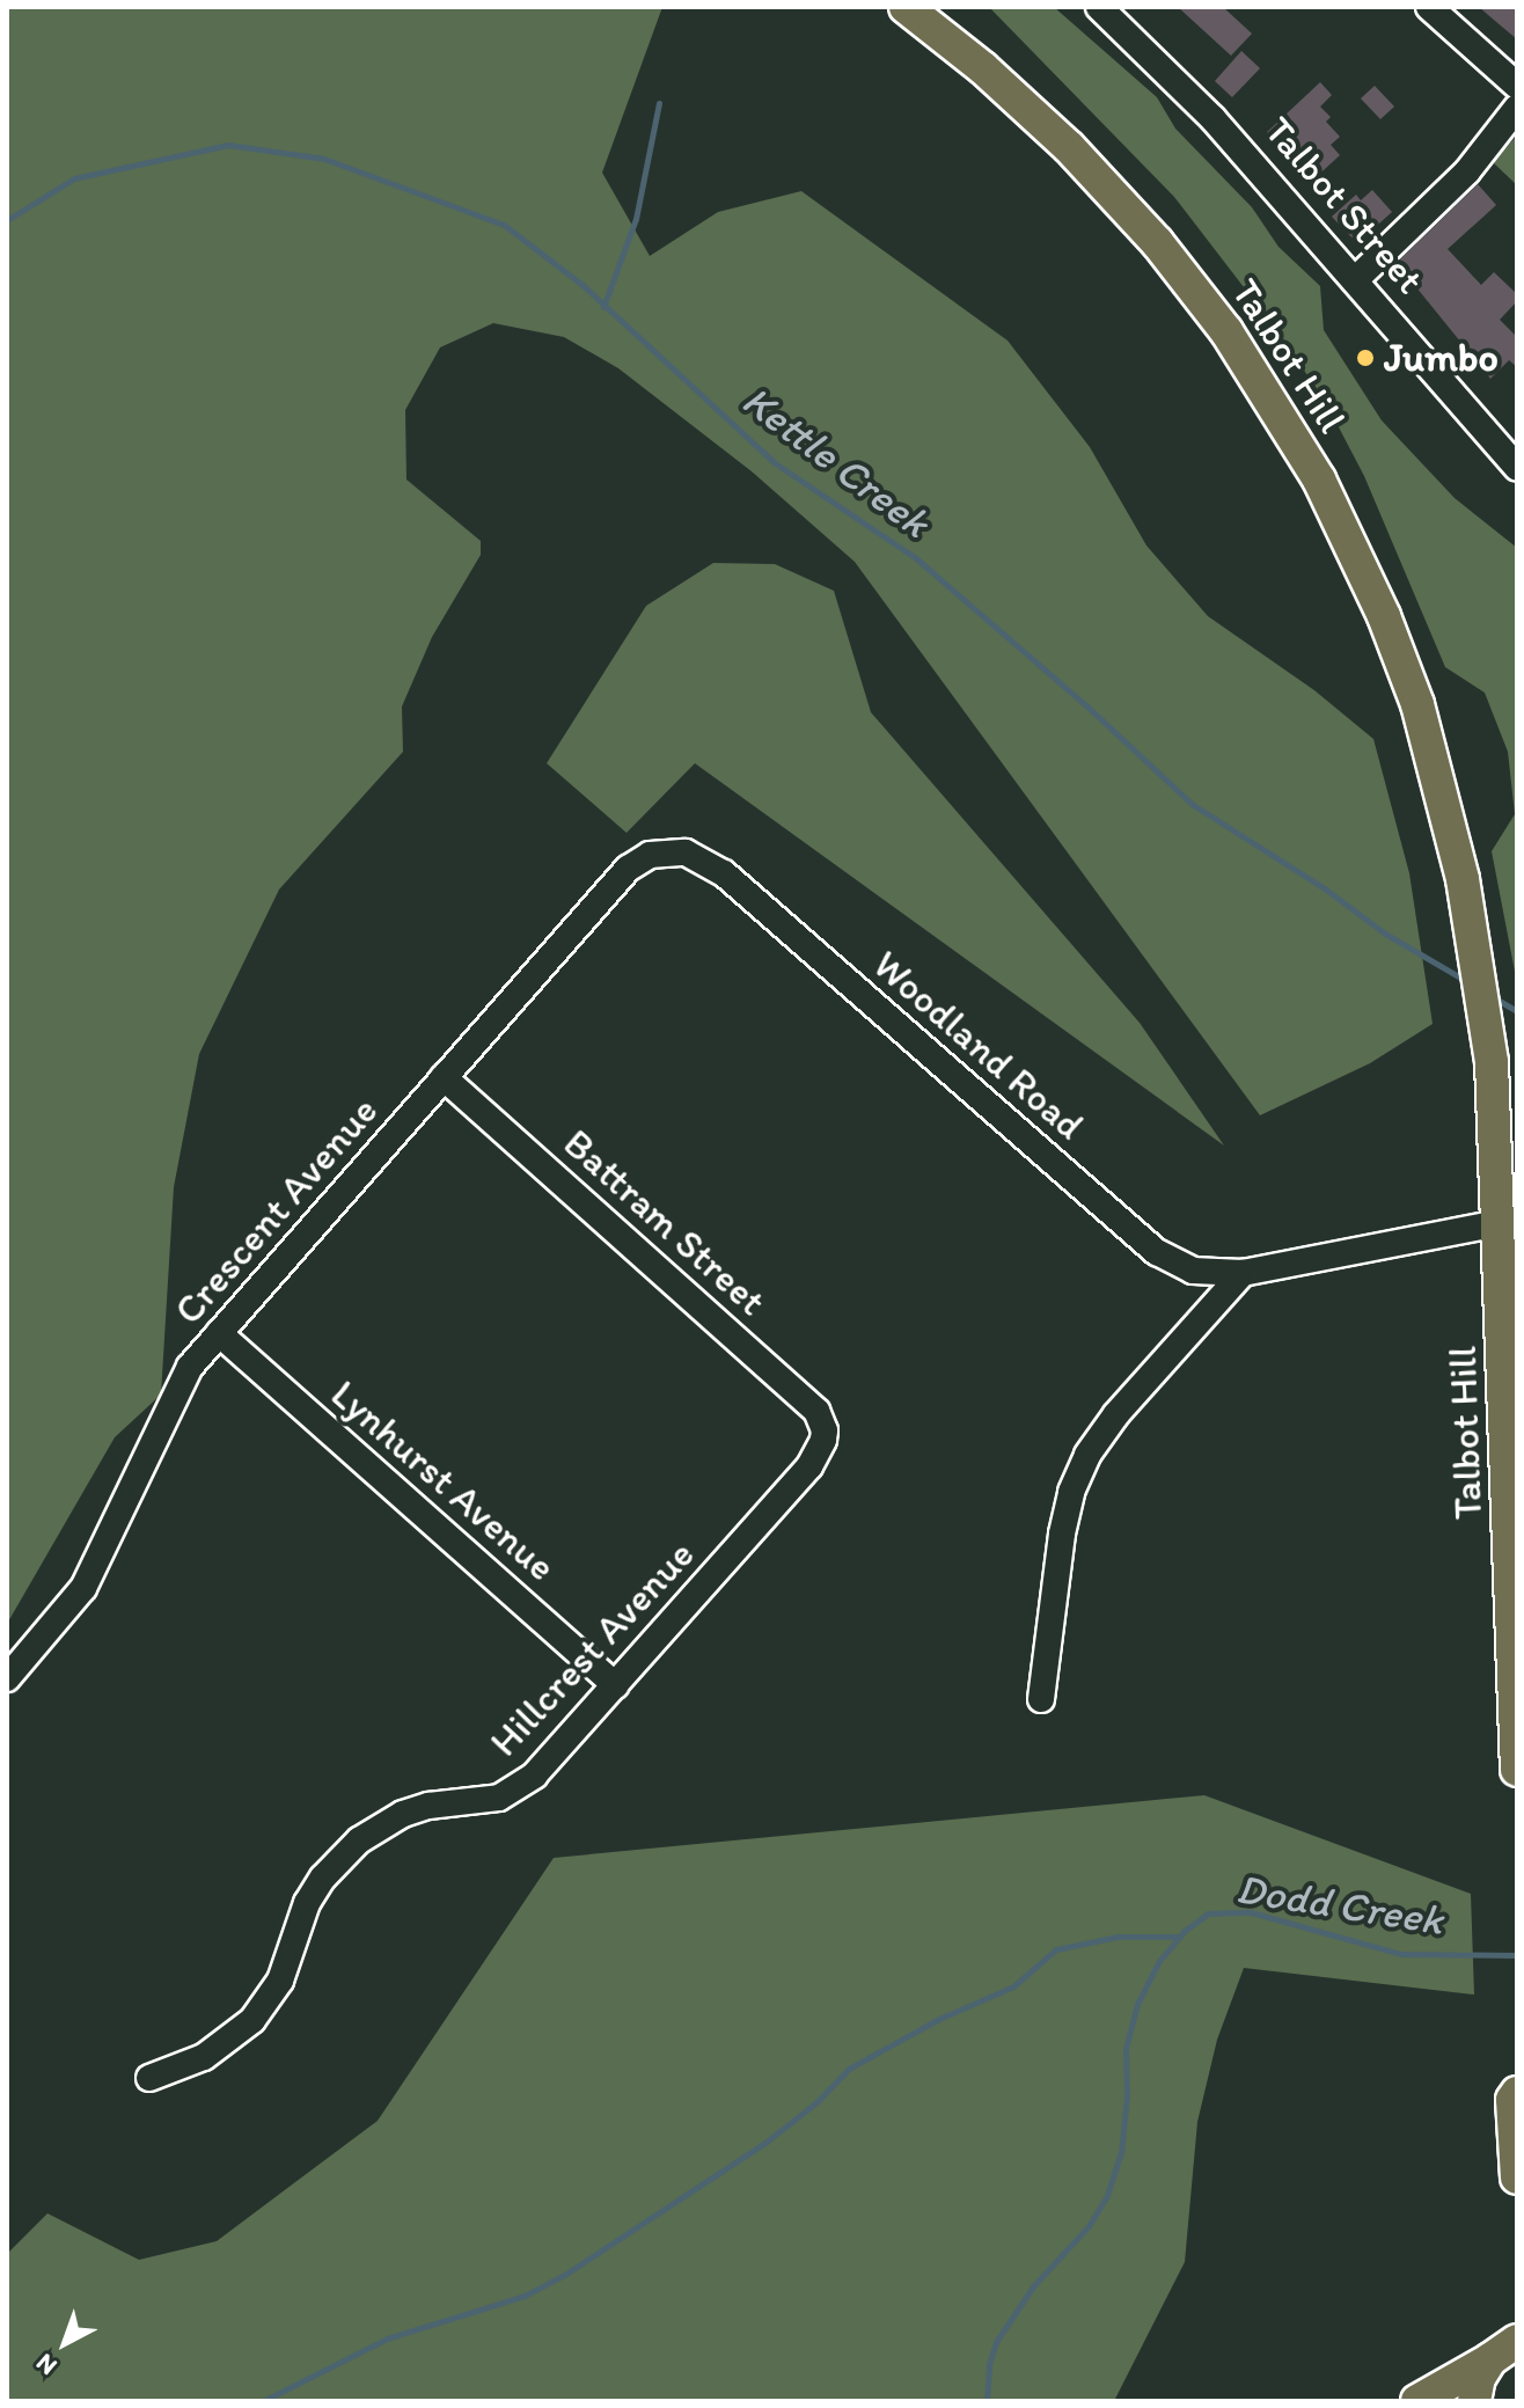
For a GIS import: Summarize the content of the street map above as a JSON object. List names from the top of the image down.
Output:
{
  "streets": {
    "main road": ["Talbot Hill"],
    "street": [
      "Talbot Street",
      "Woodland Road",
      "Crescent Avenue",
      "Battram Street",
      "Lynhurst Avenue",
      "Hillcrest Avenue"
    ]
  },
  "crossings": [
    ["Talbot Hill", "Woodland Road"],
    ["Woodland Road", "Crescent Avenue"],
    ["Crescent Avenue", "Battram Street"],
    ["Crescent Avenue", "Lynhurst Avenue"],
    ["Battram Street", "Hillcrest Avenue"],
    ["Lynhurst Avenue", "Hillcrest Avenue"]
  ],
  "water": ["Kettle Creek", "Dodd Creek"],
  "places": ["Jumbo"],
  "north": "bottom left"
}
